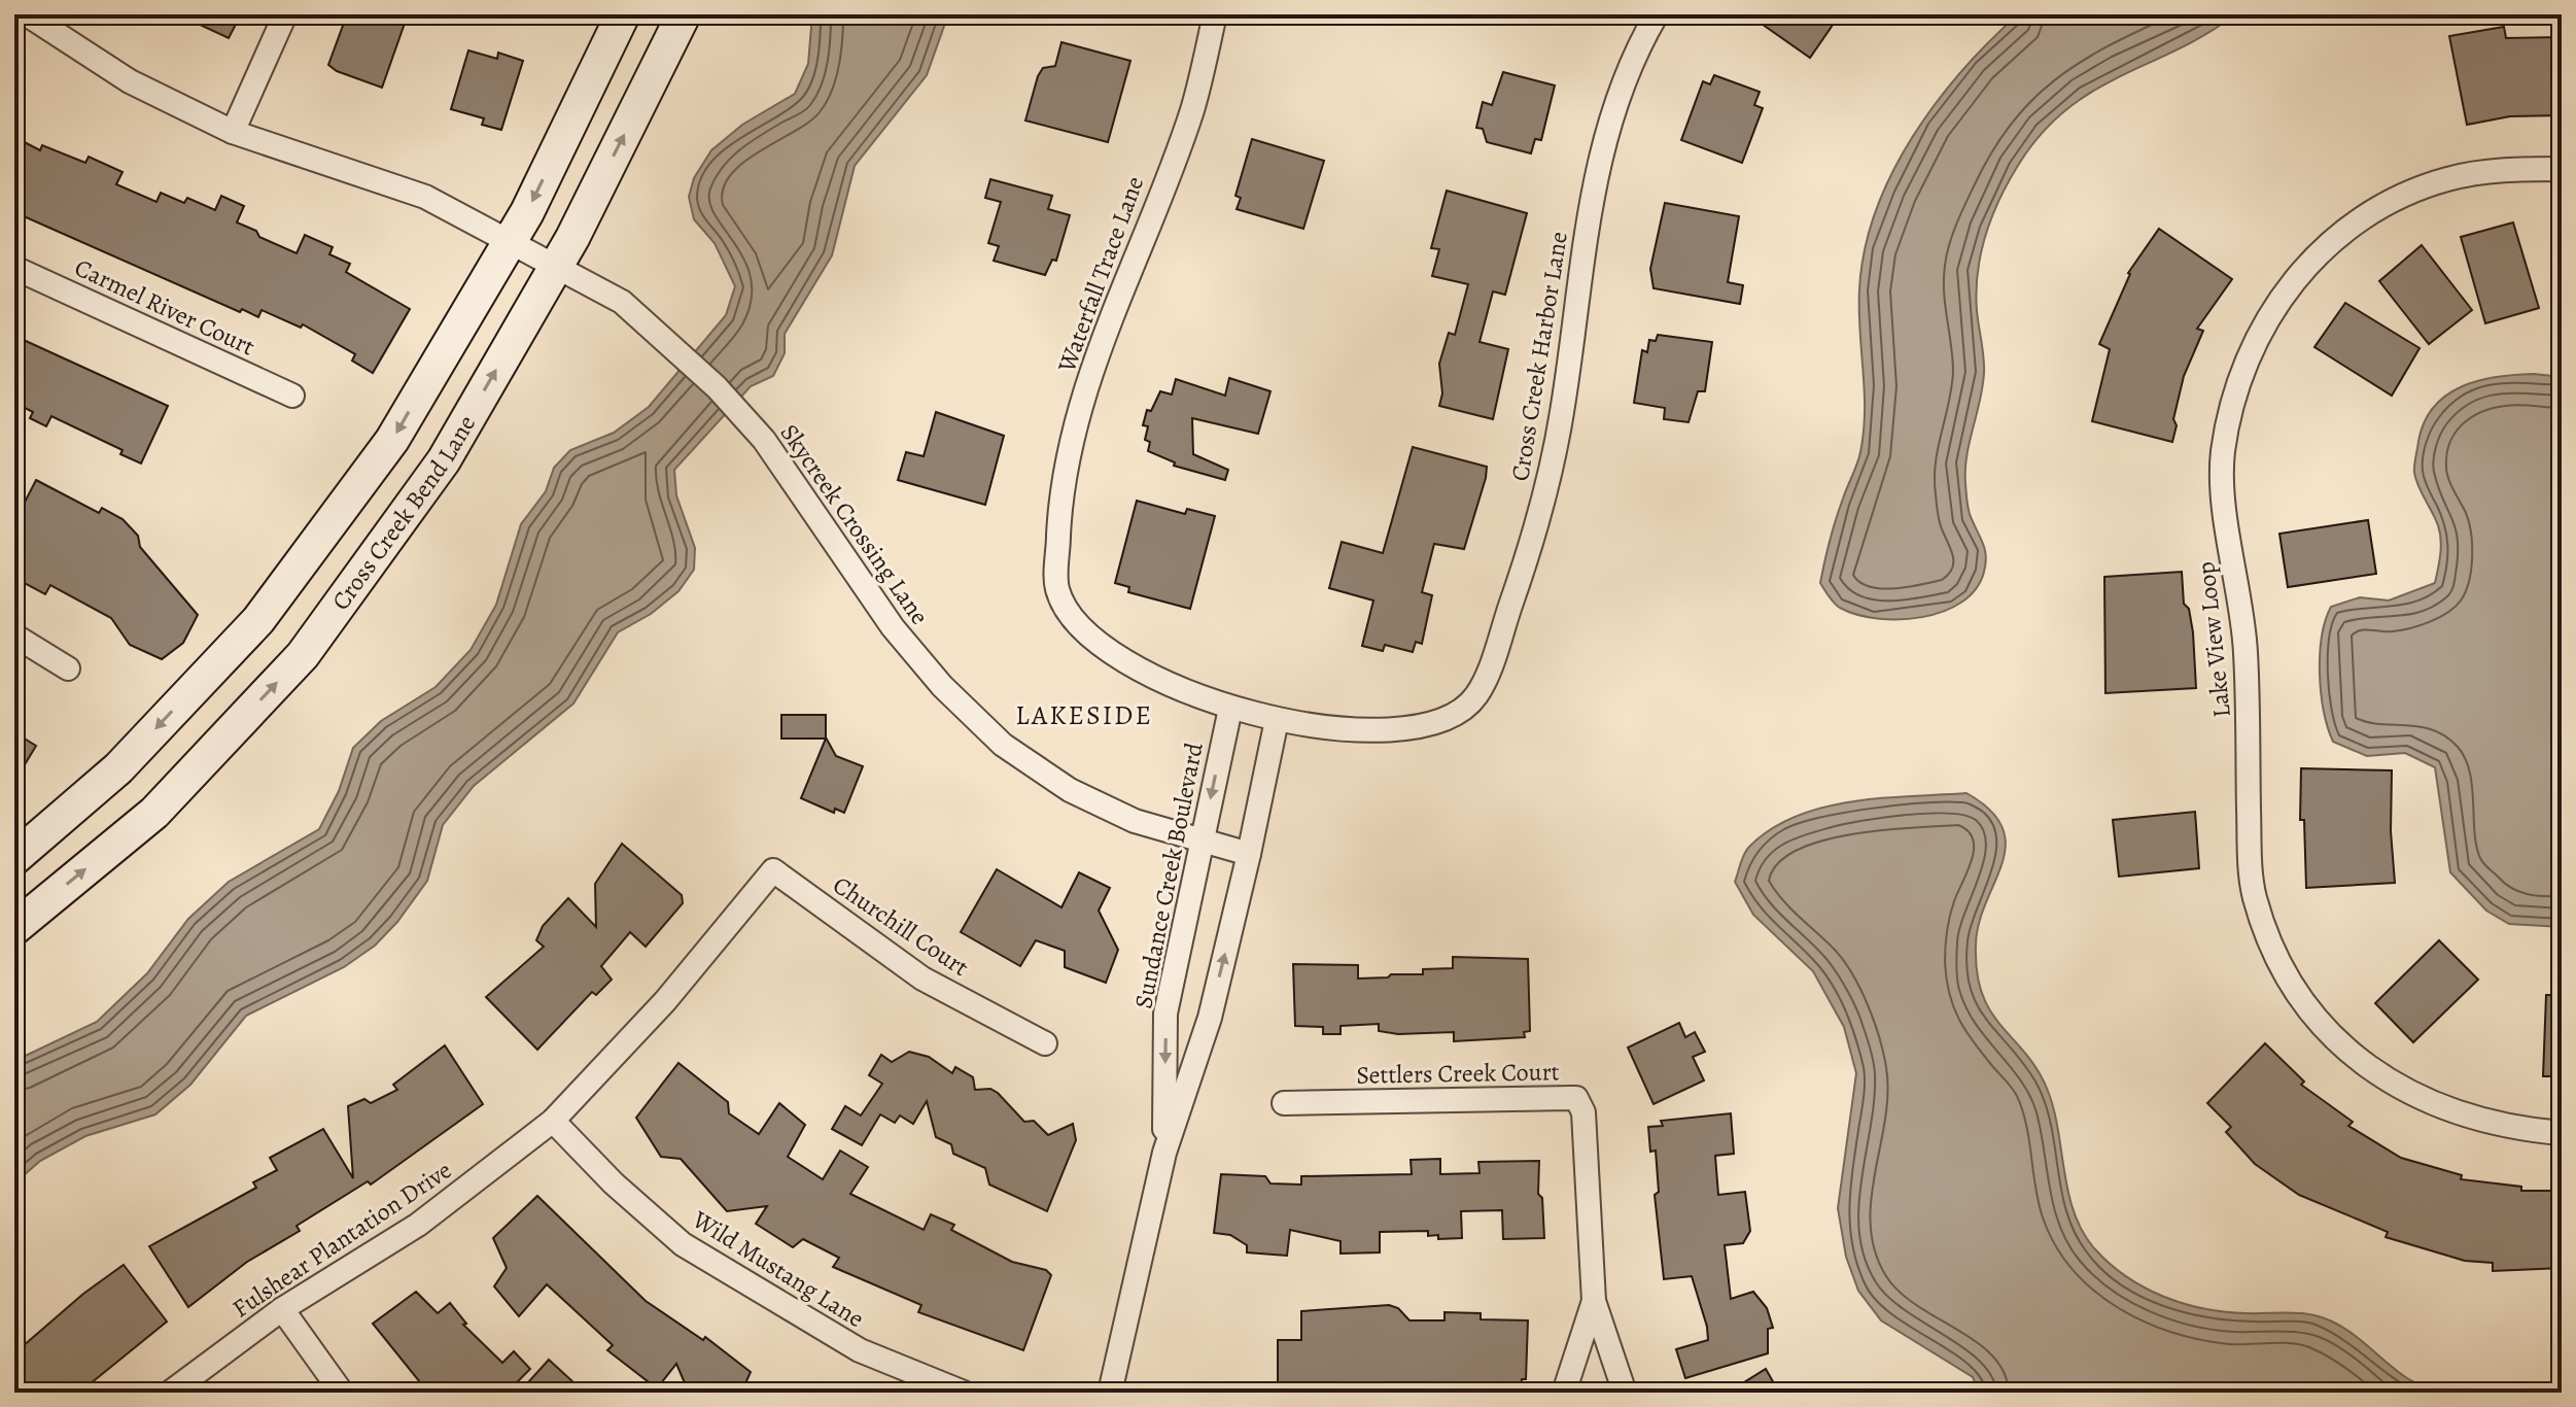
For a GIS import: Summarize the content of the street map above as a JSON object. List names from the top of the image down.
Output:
{
  "streets": {
    "main road": ["Cross Creek Bend Lane"],
    "street": [
      "Waterfall Trace Lane",
      "Carmel River Court",
      "Cross Creek Harbor Lane",
      "Skycreek Crossing Lane",
      "Lake View Loop",
      "Sundance Creek Boulevard",
      "Churchill Court",
      "Settlers Creek Court",
      "Fulshear Plantation Drive",
      "Wild Mustang Lane"
    ]
  },
  "crossings": [
    ["Waterfall Trace Lane", "Cross Creek Harbor Lane"],
    ["Waterfall Trace Lane", "Sundance Creek Boulevard"],
    ["Cross Creek Harbor Lane", "Sundance Creek Boulevard"],
    ["Cross Creek Bend Lane", "Skycreek Crossing Lane"],
    ["Skycreek Crossing Lane", "Sundance Creek Boulevard"],
    ["Churchill Court", "Fulshear Plantation Drive"],
    ["Fulshear Plantation Drive", "Wild Mustang Lane"]
  ],
  "districts": ["LAKESIDE"]
}
